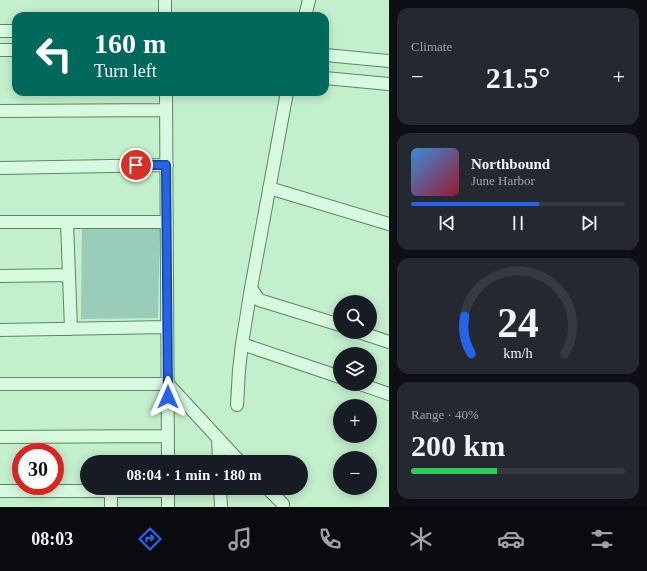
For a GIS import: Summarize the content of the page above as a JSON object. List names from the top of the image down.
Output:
{
  "page": {
    "tile": [
      "Climate",
      ["Range · 40%", "200 km"]
    ],
    "turn": ["160 m", "Turn left"],
    "heat": ["−", "21.5°", "+"],
    "song": ["Northbound", "June Harbor"],
    "map_buttons": ["+", "−"],
    "limit": "30",
    "trip": "08:04 · 1 min · 180 m",
    "tabs": "08:03",
    "gauge": ["24", "km/h"]
  }
}
